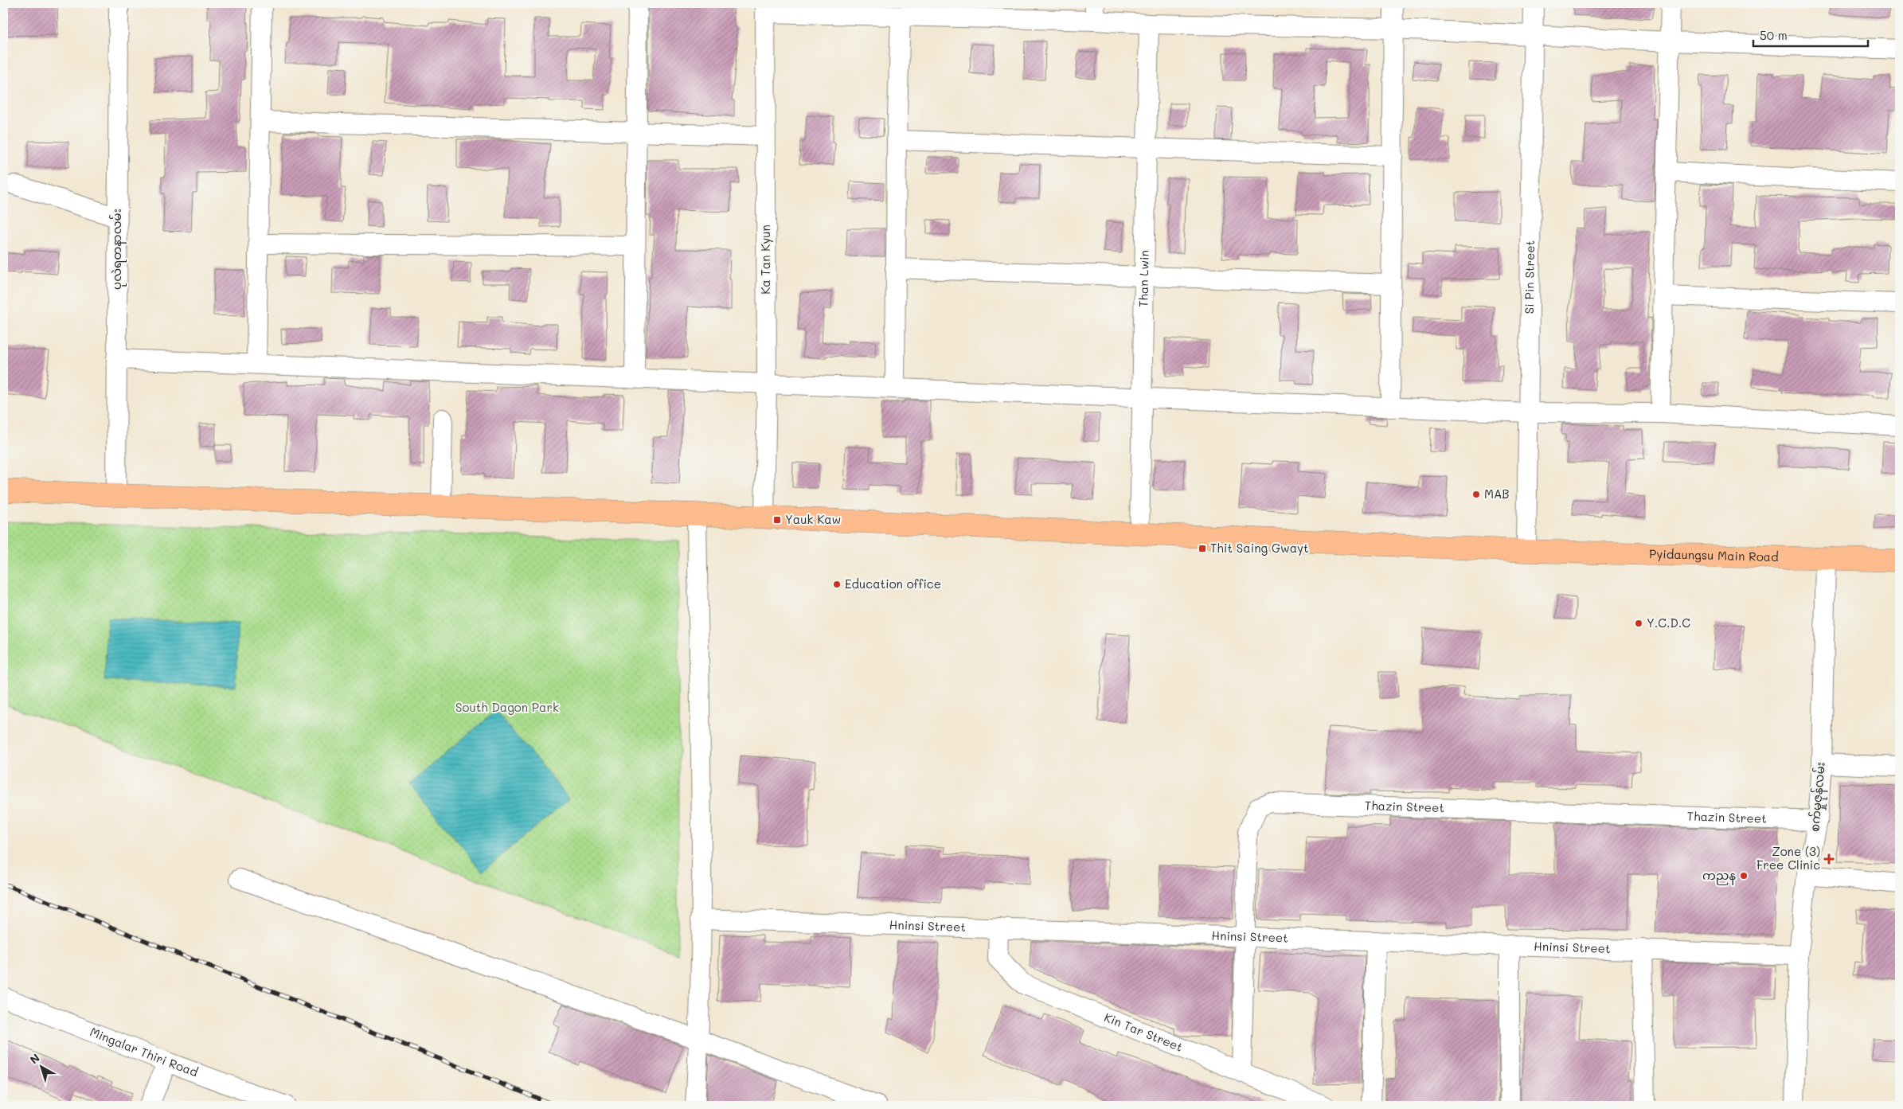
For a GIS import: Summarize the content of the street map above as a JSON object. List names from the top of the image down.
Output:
{
  "streets": {
    "main road": ["Pyidaungsu Main Road"],
    "street": [
      "ပုလဲရတနာလမ်း",
      "Ka Tan Kyun",
      "Si Pin Street",
      "Than Lwin",
      "စက်မှုဇုန်လမ်း",
      "Thazin Street",
      "Hninsi Street",
      "Kin Tar Street",
      "Mingalar Thiri Road"
    ]
  },
  "crossings": [
    ["ပုလဲရတနာလမ်း", "Pyidaungsu Main Road"],
    ["Ka Tan Kyun", "Pyidaungsu Main Road"],
    ["Si Pin Street", "Pyidaungsu Main Road"],
    ["Than Lwin", "Pyidaungsu Main Road"],
    ["Pyidaungsu Main Road", "စက်မှုဇုန်လမ်း"],
    ["စက်မှုဇုန်လမ်း", "Thazin Street"],
    ["စက်မှုဇုန်လမ်း", "Hninsi Street"],
    ["Thazin Street", "Hninsi Street"],
    ["Thazin Street", "Kin Tar Street"],
    ["Hninsi Street", "Kin Tar Street"]
  ],
  "parks": ["South Dagon Park"],
  "places": {
    "other": [
      "MAB",
      "Education office",
      "Y.C.D.C",
      "ကညန"
    ],
    "transit": ["Yauk Kaw", "Thit Saing Gwayt"],
    "health": ["Zone (3) Free Clinic"]
  },
  "scale_bar": "50 m",
  "north": "top left"
}
